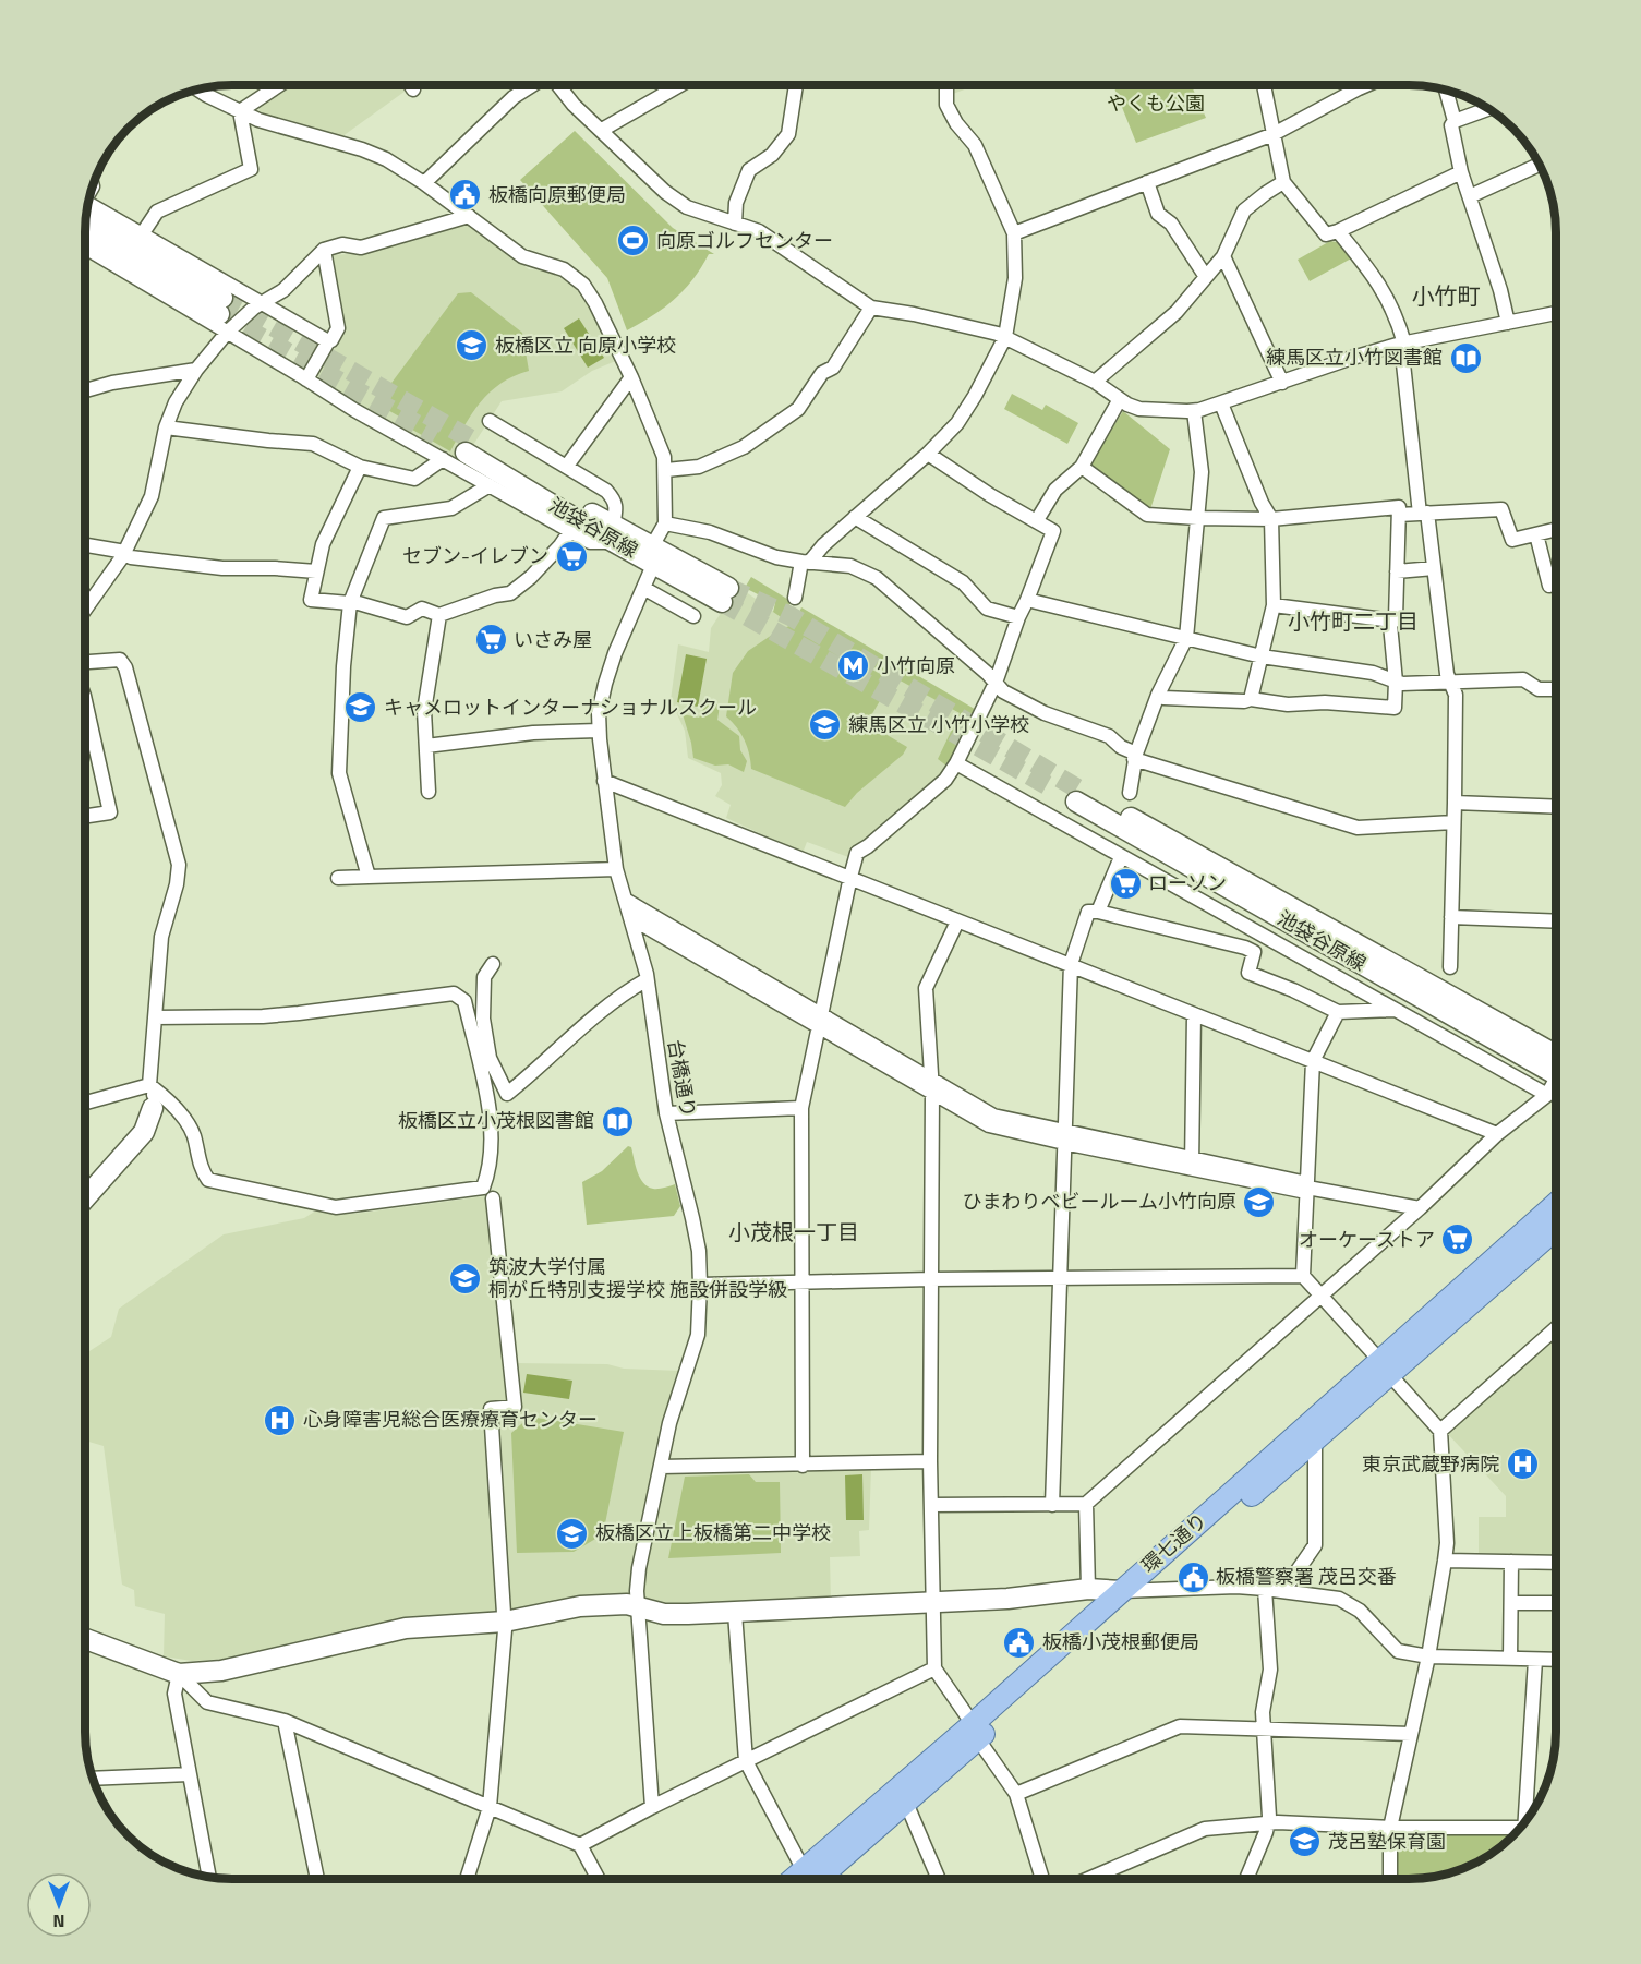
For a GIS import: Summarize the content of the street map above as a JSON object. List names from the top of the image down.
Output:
{
  "streets": {
    "main road": ["環七通り"],
    "street": ["池袋谷原線", "台橋通り"]
  },
  "crossings": [
    ["池袋谷原線", "台橋通り"]
  ],
  "districts": ["小竹町", "小竹町二丁目", "小茂根一丁目"],
  "parks": ["やくも公園"],
  "places": {
    "public building": ["板橋向原郵便局", "板橋警察署 茂呂交番", "板橋小茂根郵便局"],
    "sports": ["向原ゴルフセンター"],
    "school or university": [
      "板橋区立 向原小学校",
      "キャメロットインターナショナルスクール",
      "練馬区立 小竹小学校",
      "ひまわりベビールーム小竹向原",
      "筑波大学付属 桐が丘特別支援学校 施設併設学級",
      "板橋区立上板橋第二中学校",
      "茂呂塾保育園"
    ],
    "library": ["練馬区立小竹図書館", "板橋区立小茂根図書館"],
    "supermarket": [
      "セブン-イレブン",
      "いさみ屋",
      "ローソン",
      "オーケーストア"
    ],
    "metro station": ["小竹向原"],
    "hospital": ["心身障害児総合医療療育センター", "東京武蔵野病院"]
  },
  "north": "bottom"
}
